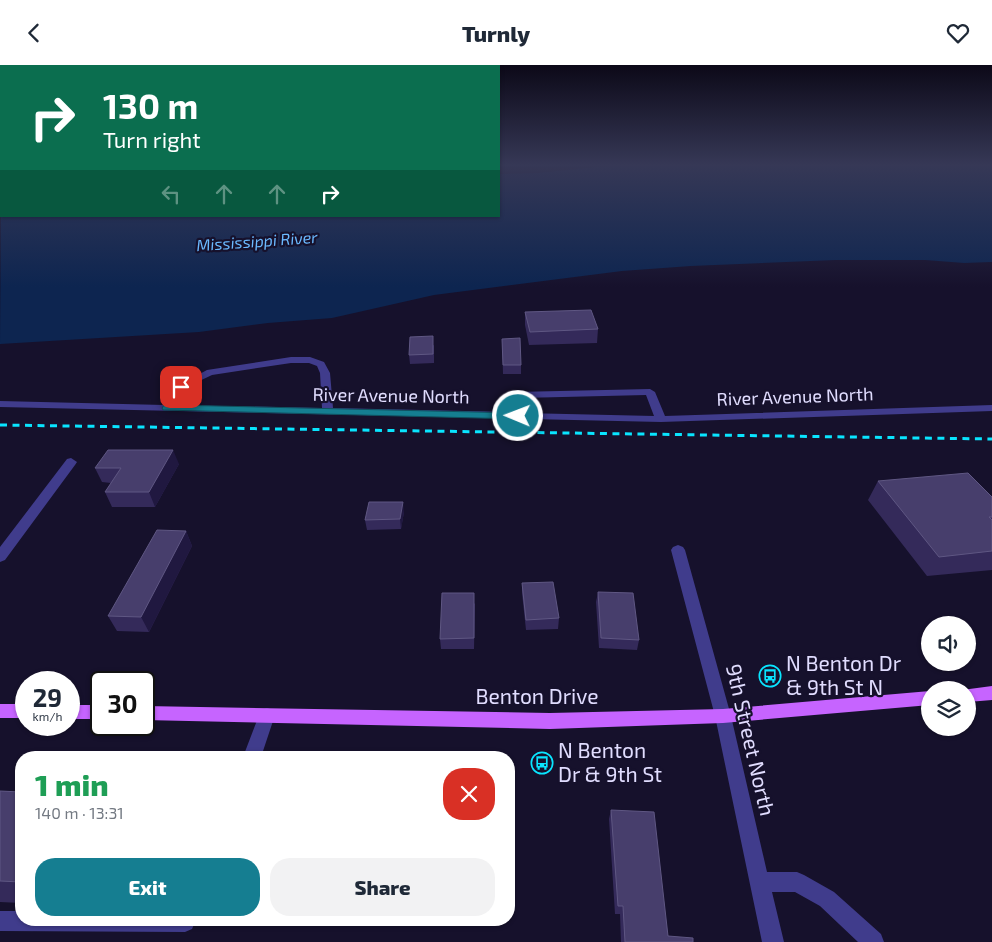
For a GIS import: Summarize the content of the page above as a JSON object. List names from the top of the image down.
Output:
{
  "streets": {
    "main road": ["Benton Drive"],
    "street": ["River Avenue North", "9th Street North"]
  },
  "crossings": [
    ["Benton Drive", "9th Street North"]
  ],
  "water": ["Mississippi River"],
  "places": {
    "bus stop": ["N Benton Dr & 9th St N", "N Benton Dr & 9th St"]
  },
  "page": {
    "header": "Turnly",
    "turn": ["130 m", "Turn right"],
    "speed": "29 km/h",
    "limit": "30",
    "heading": ["1 min", "140 m · 13:31"],
    "buttons": ["Exit", "Share"]
  }
}
